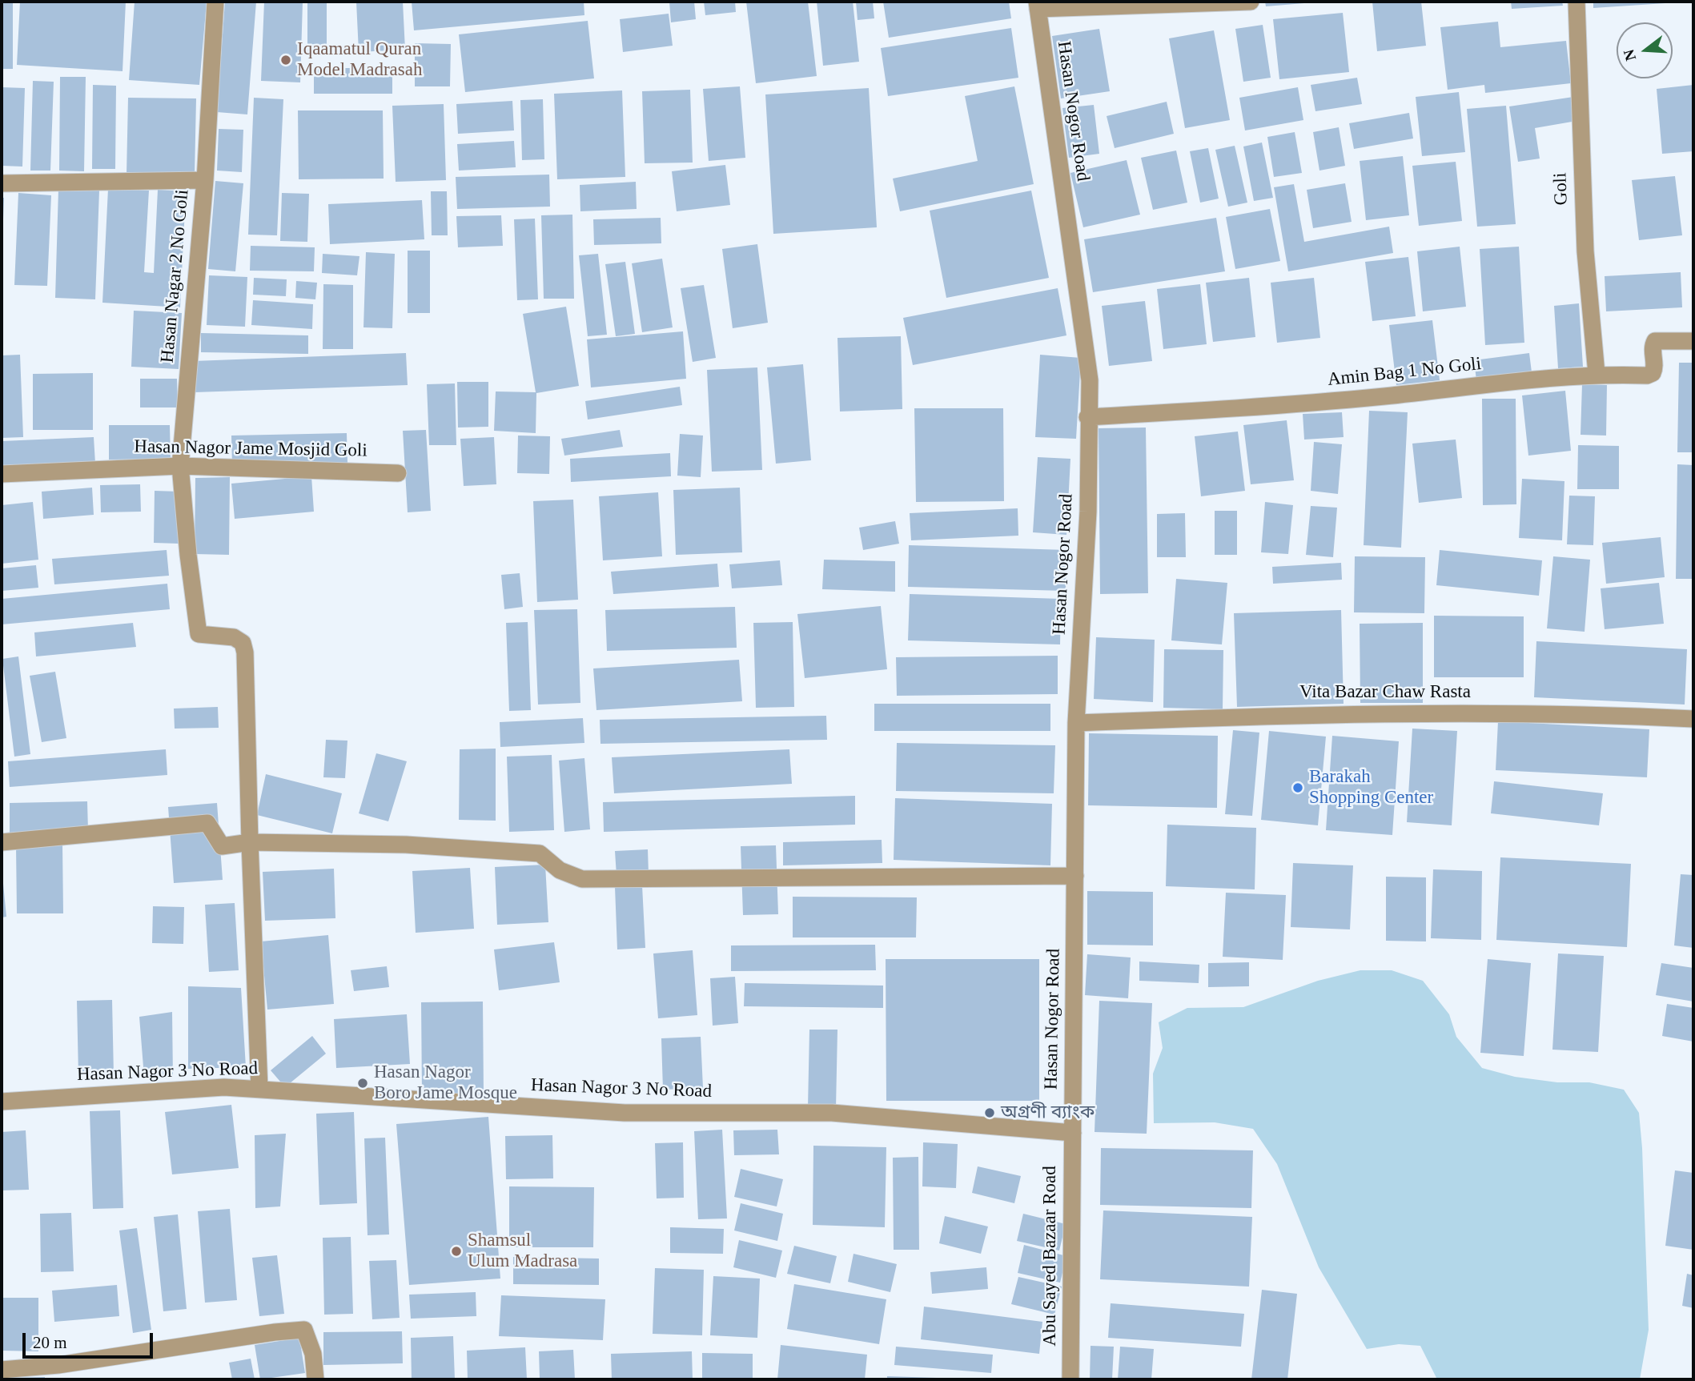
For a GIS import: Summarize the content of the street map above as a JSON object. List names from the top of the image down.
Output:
{
  "streets": {
    "street": [
      "Hasan Nogor Road",
      "Goli",
      "Hasan Nagar 2 No Goli",
      "Amin Bag 1 No Goli",
      "Hasan Nagor Jame Mosjid Goli",
      "Vita Bazar Chaw Rasta",
      "Hasan Nagor 3 No Road",
      "Abu Sayed Bazaar Road"
    ]
  },
  "crossings": [
    ["Hasan Nogor Road", "Amin Bag 1 No Goli"],
    ["Hasan Nogor Road", "Vita Bazar Chaw Rasta"],
    ["Hasan Nogor Road", "Hasan Nagor 3 No Road"],
    ["Hasan Nogor Road", "Abu Sayed Bazaar Road"],
    ["Goli", "Amin Bag 1 No Goli"],
    ["Hasan Nagar 2 No Goli", "Hasan Nagor Jame Mosjid Goli"],
    ["Hasan Nagor 3 No Road", "Abu Sayed Bazaar Road"]
  ],
  "places": [
    "Iqaamatul Quran Model Madrasah",
    "Barakah Shopping Center",
    "Hasan Nagor Boro Jame Mosque",
    "অগ্রণী ব্যাংক",
    "Shamsul Ulum Madrasa"
  ],
  "scale_bar": "20 m",
  "north": "left"
}
